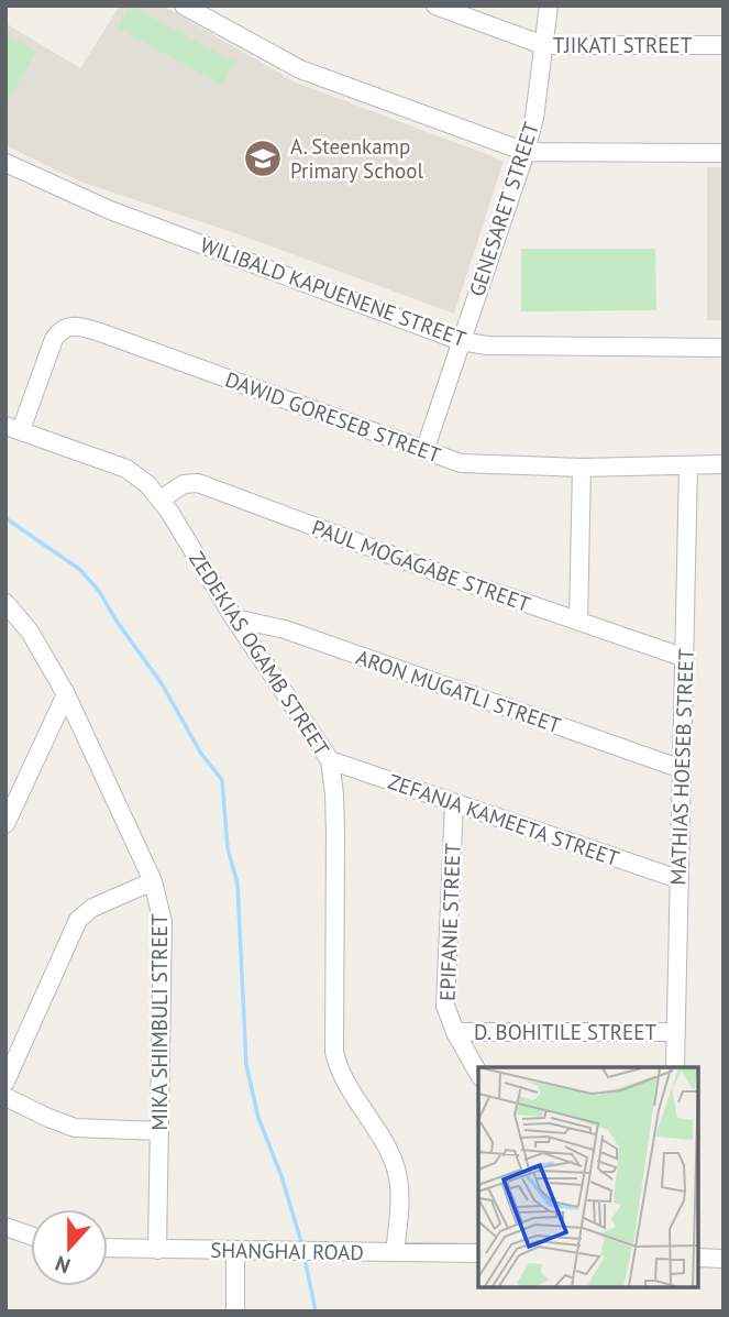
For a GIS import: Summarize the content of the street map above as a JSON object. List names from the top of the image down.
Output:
{
  "streets": {
    "street": [
      "TJIKATI STREET",
      "GENESARET STREET",
      "WILIBALD KAPUENENE STREET",
      "DAWID GORESEB STREET",
      "PAUL MOGAGABE STREET",
      "ZEDEKIAS OGAMB STREET",
      "ARON MUGATLI STREET",
      "MATHIAS HOESEB STREET",
      "ZEFANJA KAMEETA STREET",
      "EPIFANIE STREET",
      "MIKA SHIMBULI STREET",
      "D. BOHITILE STREET",
      "SHANGHAI ROAD"
    ]
  },
  "crossings": [
    ["TJIKATI STREET", "GENESARET STREET"],
    ["GENESARET STREET", "WILIBALD KAPUENENE STREET"],
    ["GENESARET STREET", "DAWID GORESEB STREET"],
    ["DAWID GORESEB STREET", "ZEDEKIAS OGAMB STREET"],
    ["DAWID GORESEB STREET", "MATHIAS HOESEB STREET"],
    ["PAUL MOGAGABE STREET", "ZEDEKIAS OGAMB STREET"],
    ["PAUL MOGAGABE STREET", "MATHIAS HOESEB STREET"],
    ["ZEDEKIAS OGAMB STREET", "ARON MUGATLI STREET"],
    ["ZEDEKIAS OGAMB STREET", "ZEFANJA KAMEETA STREET"],
    ["ZEDEKIAS OGAMB STREET", "SHANGHAI ROAD"],
    ["ARON MUGATLI STREET", "MATHIAS HOESEB STREET"],
    ["MATHIAS HOESEB STREET", "ZEFANJA KAMEETA STREET"],
    ["MATHIAS HOESEB STREET", "D. BOHITILE STREET"],
    ["ZEFANJA KAMEETA STREET", "EPIFANIE STREET"],
    ["EPIFANIE STREET", "D. BOHITILE STREET"],
    ["MIKA SHIMBULI STREET", "SHANGHAI ROAD"]
  ],
  "places": {
    "school or university": ["A. Steenkamp Primary School"]
  },
  "north": "bottom"
}
